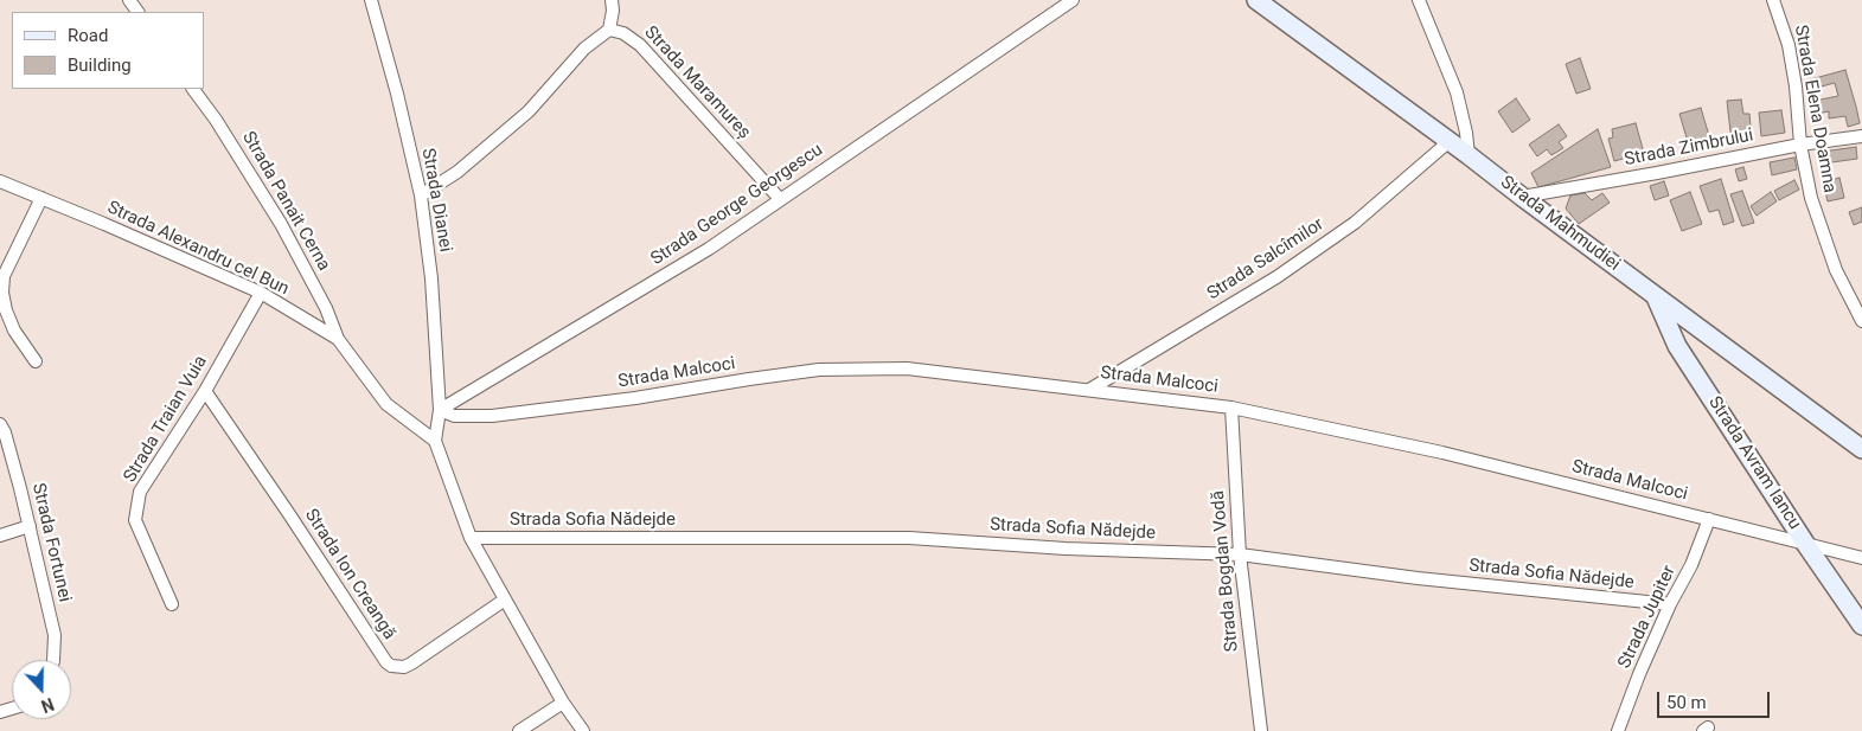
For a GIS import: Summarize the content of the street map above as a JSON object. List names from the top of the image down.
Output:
{
  "streets": {
    "main road": ["Strada Mahmudiei", "Strada Avram Iancu"],
    "street": [
      "Strada Maramureș",
      "Strada Elena Doamna",
      "Strada Zimbrului",
      "Strada Dianei",
      "Strada Panait Cerna",
      "Strada George Georgescu",
      "Strada Alexandru cel Bun",
      "Strada Salcîmilor",
      "Strada Malcoci",
      "Strada Traian Vuia",
      "Strada Sofia Nădejde",
      "Strada Fortunei",
      "Strada Bogdan Vodă",
      "Strada Ion Creangă",
      "Strada Jupiter"
    ]
  },
  "crossings": [
    ["Strada Maramureș", "Strada George Georgescu"],
    ["Strada Elena Doamna", "Strada Zimbrului"],
    ["Strada Zimbrului", "Strada Mahmudiei"],
    ["Strada Dianei", "Strada George Georgescu"],
    ["Strada Dianei", "Strada Malcoci"],
    ["Strada Panait Cerna", "Strada Alexandru cel Bun"],
    ["Strada George Georgescu", "Strada Malcoci"],
    ["Strada Mahmudiei", "Strada Salcîmilor"],
    ["Strada Mahmudiei", "Strada Avram Iancu"],
    ["Strada Alexandru cel Bun", "Strada Traian Vuia"],
    ["Strada Salcîmilor", "Strada Malcoci"],
    ["Strada Malcoci", "Strada Avram Iancu"],
    ["Strada Malcoci", "Strada Bogdan Vodă"],
    ["Strada Malcoci", "Strada Jupiter"],
    ["Strada Traian Vuia", "Strada Ion Creangă"],
    ["Strada Sofia Nădejde", "Strada Bogdan Vodă"],
    ["Strada Sofia Nădejde", "Strada Jupiter"]
  ],
  "legend": ["Road", "Building"],
  "scale_bar": "50 m",
  "north": "bottom"
}
